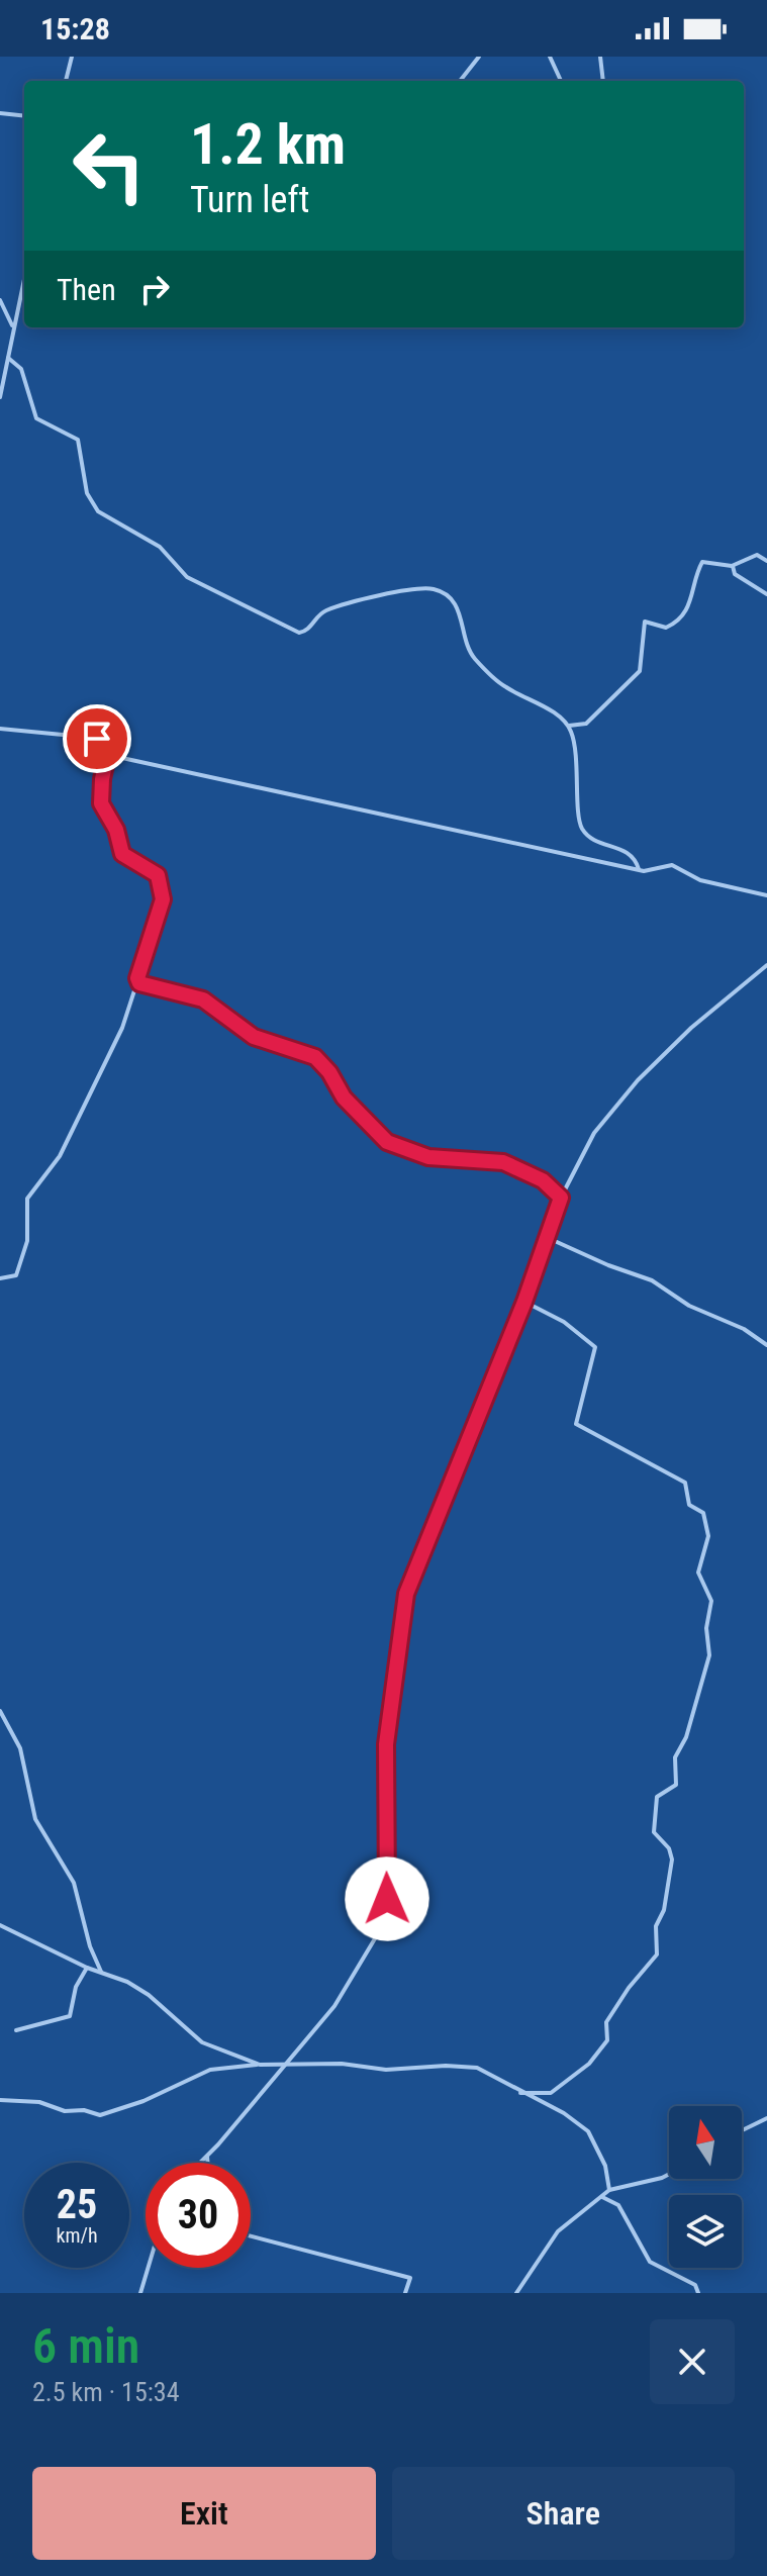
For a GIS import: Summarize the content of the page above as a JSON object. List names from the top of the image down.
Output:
{
  "north": "top",
  "page": {
    "status": "15:28",
    "turn": ["1.2 km", "Turn left"],
    "then": "Then",
    "speed": "25 km/h",
    "limit": "30",
    "heading": ["6 min", "2.5 km · 15:34"],
    "buttons": ["Exit", "Share"]
  }
}
